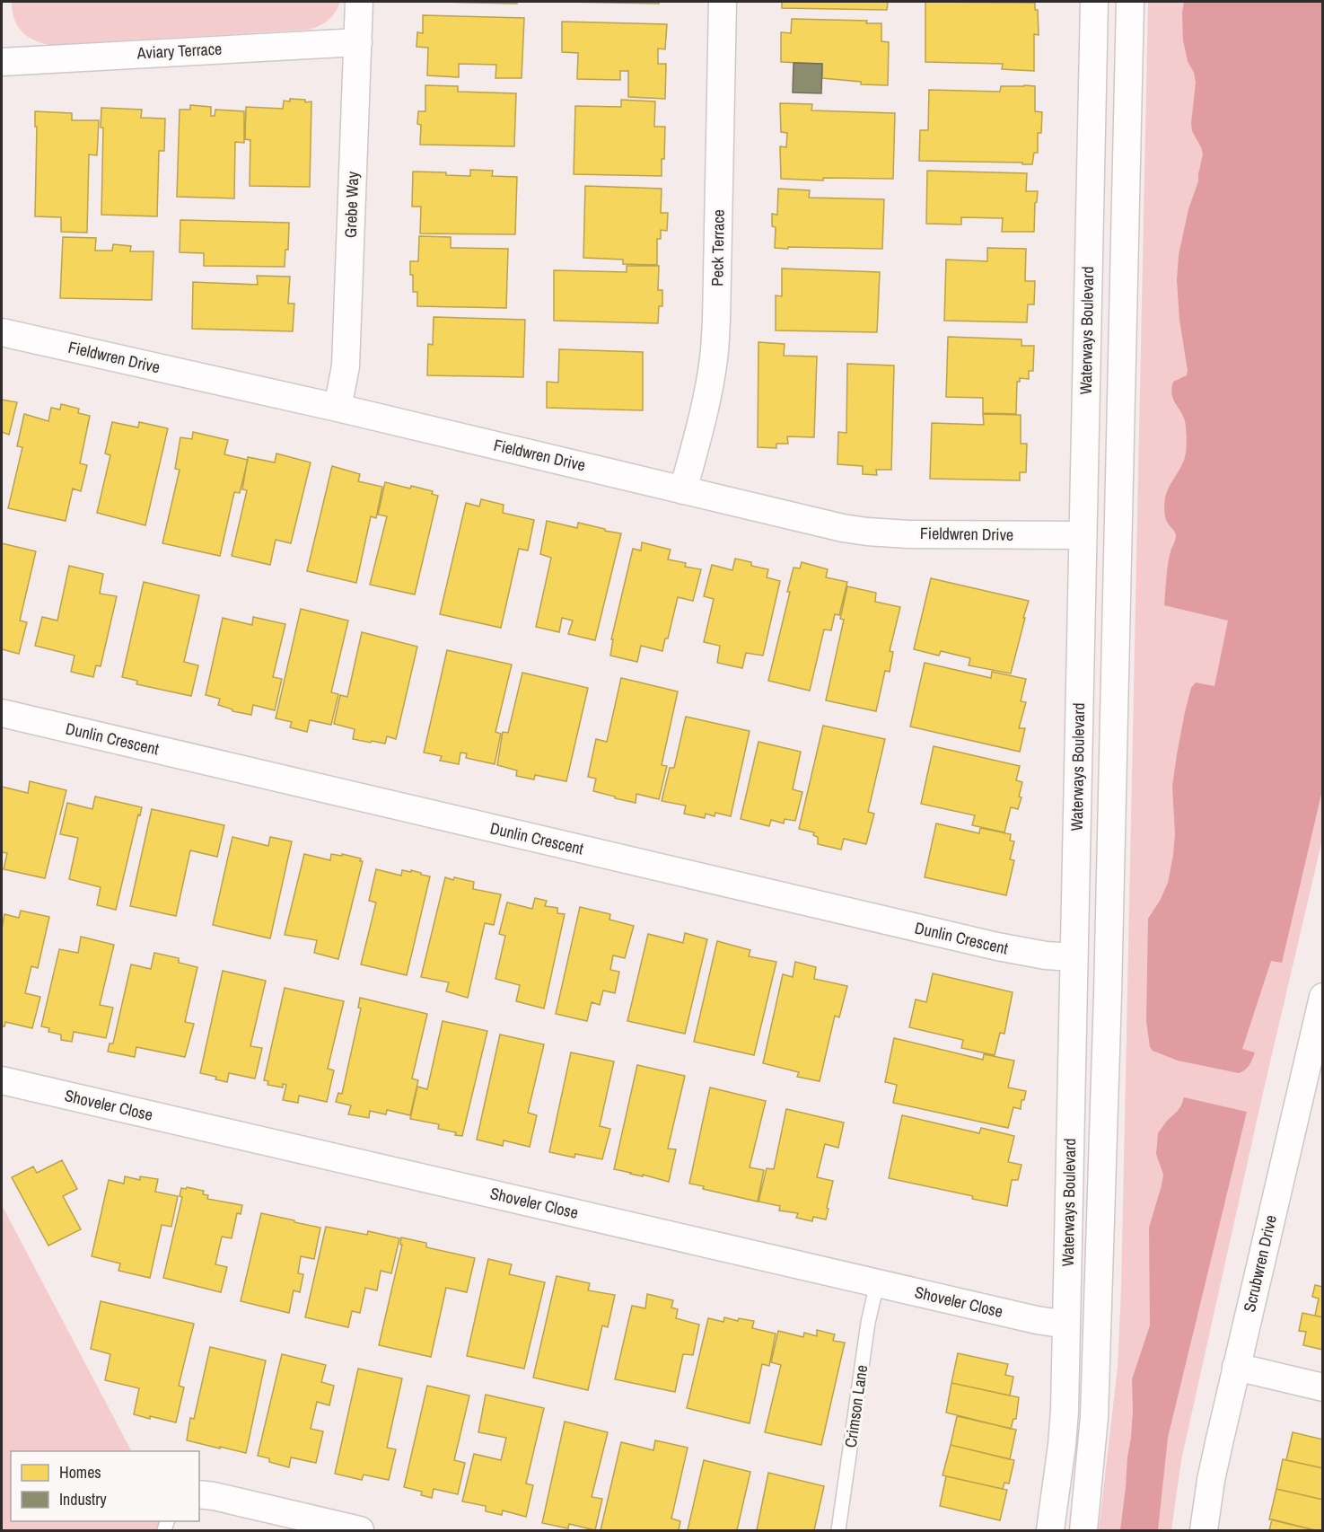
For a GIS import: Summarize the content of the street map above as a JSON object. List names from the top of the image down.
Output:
{
  "streets": {
    "street": [
      "Aviary Terrace",
      "Grebe Way",
      "Peck Terrace",
      "Waterways Boulevard",
      "Fieldwren Drive",
      "Dunlin Crescent",
      "Shoveler Close",
      "Scrubwren Drive"
    ],
    "lane": ["Crimson Lane"]
  },
  "crossings": [
    ["Aviary Terrace", "Grebe Way"],
    ["Grebe Way", "Fieldwren Drive"],
    ["Peck Terrace", "Fieldwren Drive"],
    ["Waterways Boulevard", "Fieldwren Drive"],
    ["Waterways Boulevard", "Dunlin Crescent"],
    ["Waterways Boulevard", "Shoveler Close"],
    ["Shoveler Close", "Crimson Lane"]
  ],
  "legend": ["Homes", "Industry"]
}
